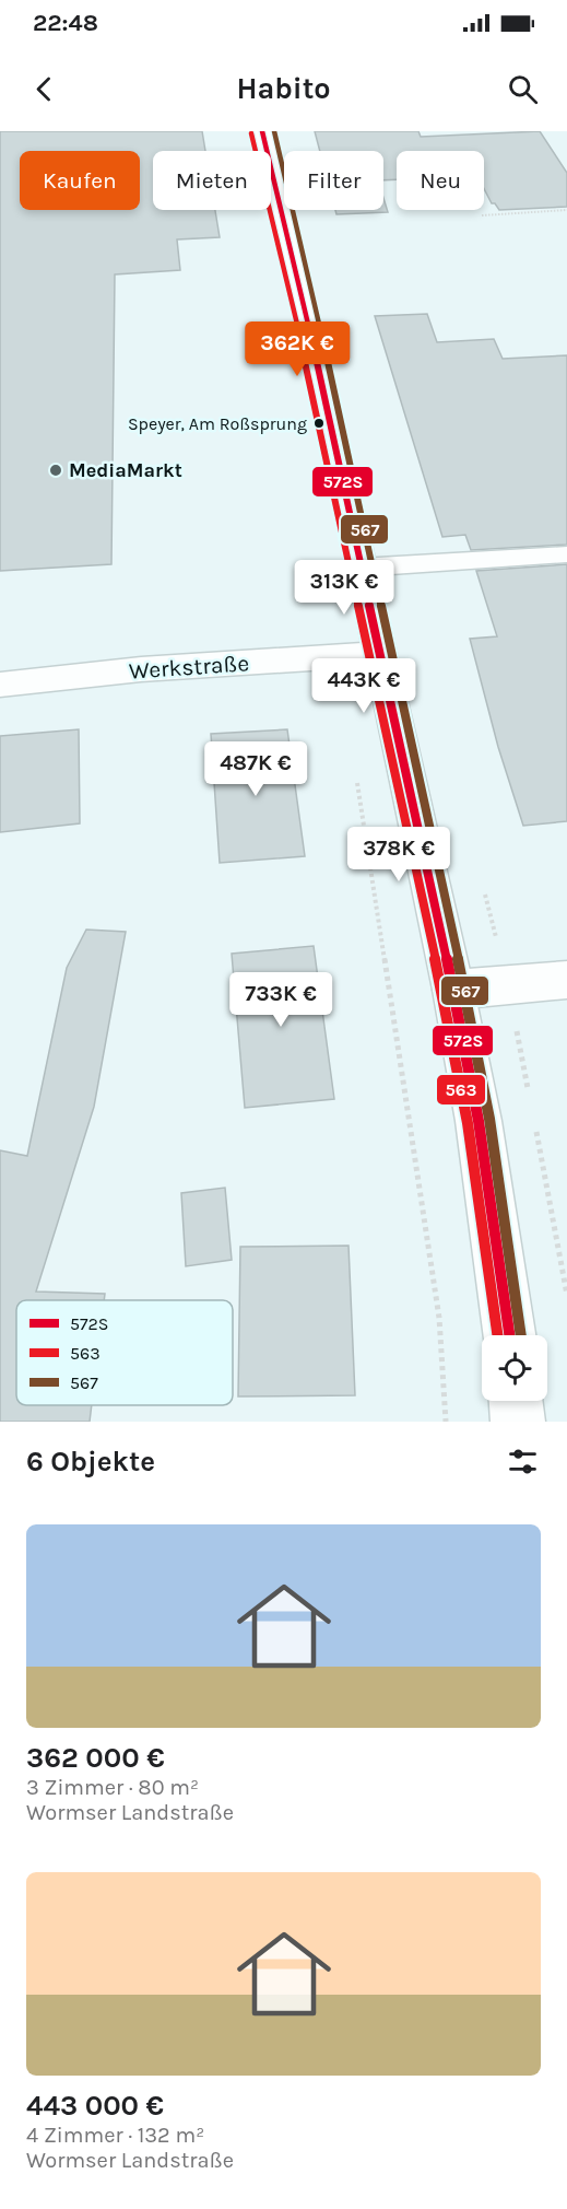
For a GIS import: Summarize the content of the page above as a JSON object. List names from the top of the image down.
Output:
{
  "streets": {
    "main road": ["Werkstraße"]
  },
  "places": ["Speyer, Am Roßsprung", "MediaMarkt"],
  "lines": ["transit line 572S", "transit line 567", "transit line 563"],
  "legend": ["572S", "563", "567"],
  "page": {
    "status": "22:48",
    "header": "Habito",
    "chip": [
      "Kaufen",
      "Mieten",
      "Filter",
      "Neu"
    ],
    "price": [
      "362K €",
      "313K €",
      "443K €",
      "487K €",
      "378K €",
      "733K €"
    ],
    "heading": "6 Objekte",
    "list": [
      {
        "name": "362 000 €",
        "note": "3 Zimmer · 80 m² · Wormser Landstraße"
      },
      {
        "name": "443 000 €",
        "note": "4 Zimmer · 132 m² · Wormser Landstraße"
      }
    ]
  }
}
